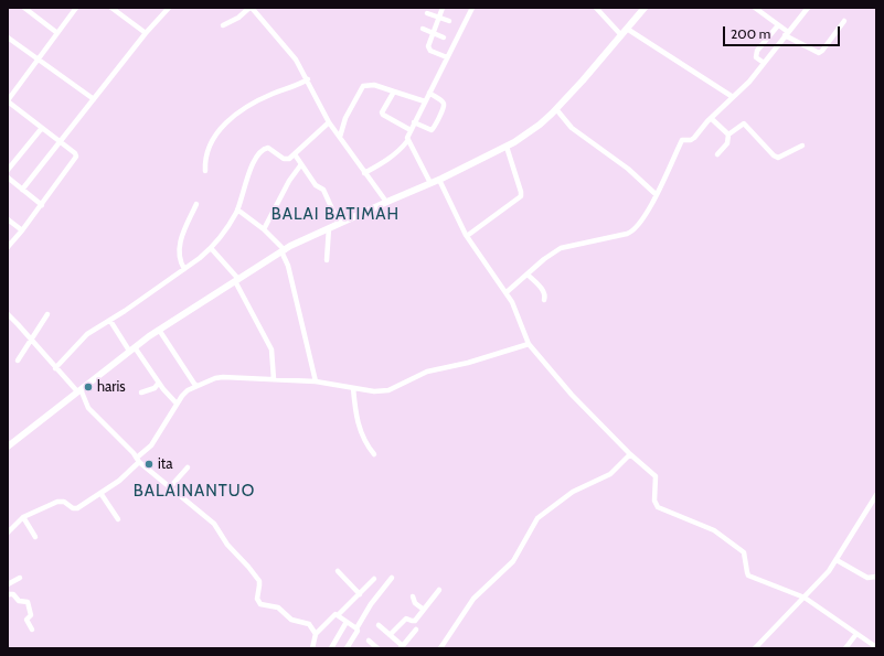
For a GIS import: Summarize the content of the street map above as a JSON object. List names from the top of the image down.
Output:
{
  "districts": ["BALAI BATIMAH", "BALAINANTUO"],
  "places": ["haris", "ita"],
  "scale_bar": "200 m"
}
